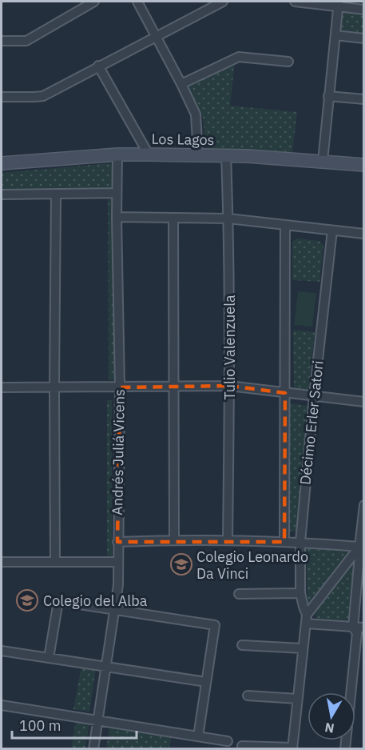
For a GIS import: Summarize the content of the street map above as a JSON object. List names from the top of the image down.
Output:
{
  "streets": {
    "main road": ["Los Lagos"],
    "street": ["Tulio Valenzuela", "Décimo Erler Satori", "Andrés Juliá Vicens"]
  },
  "crossings": [
    ["Los Lagos", "Tulio Valenzuela"],
    ["Los Lagos", "Andrés Juliá Vicens"]
  ],
  "places": {
    "school or university": ["Colegio Leonardo Da Vinci", "Colegio del Alba"]
  },
  "scale_bar": "100 m",
  "north": "bottom"
}
